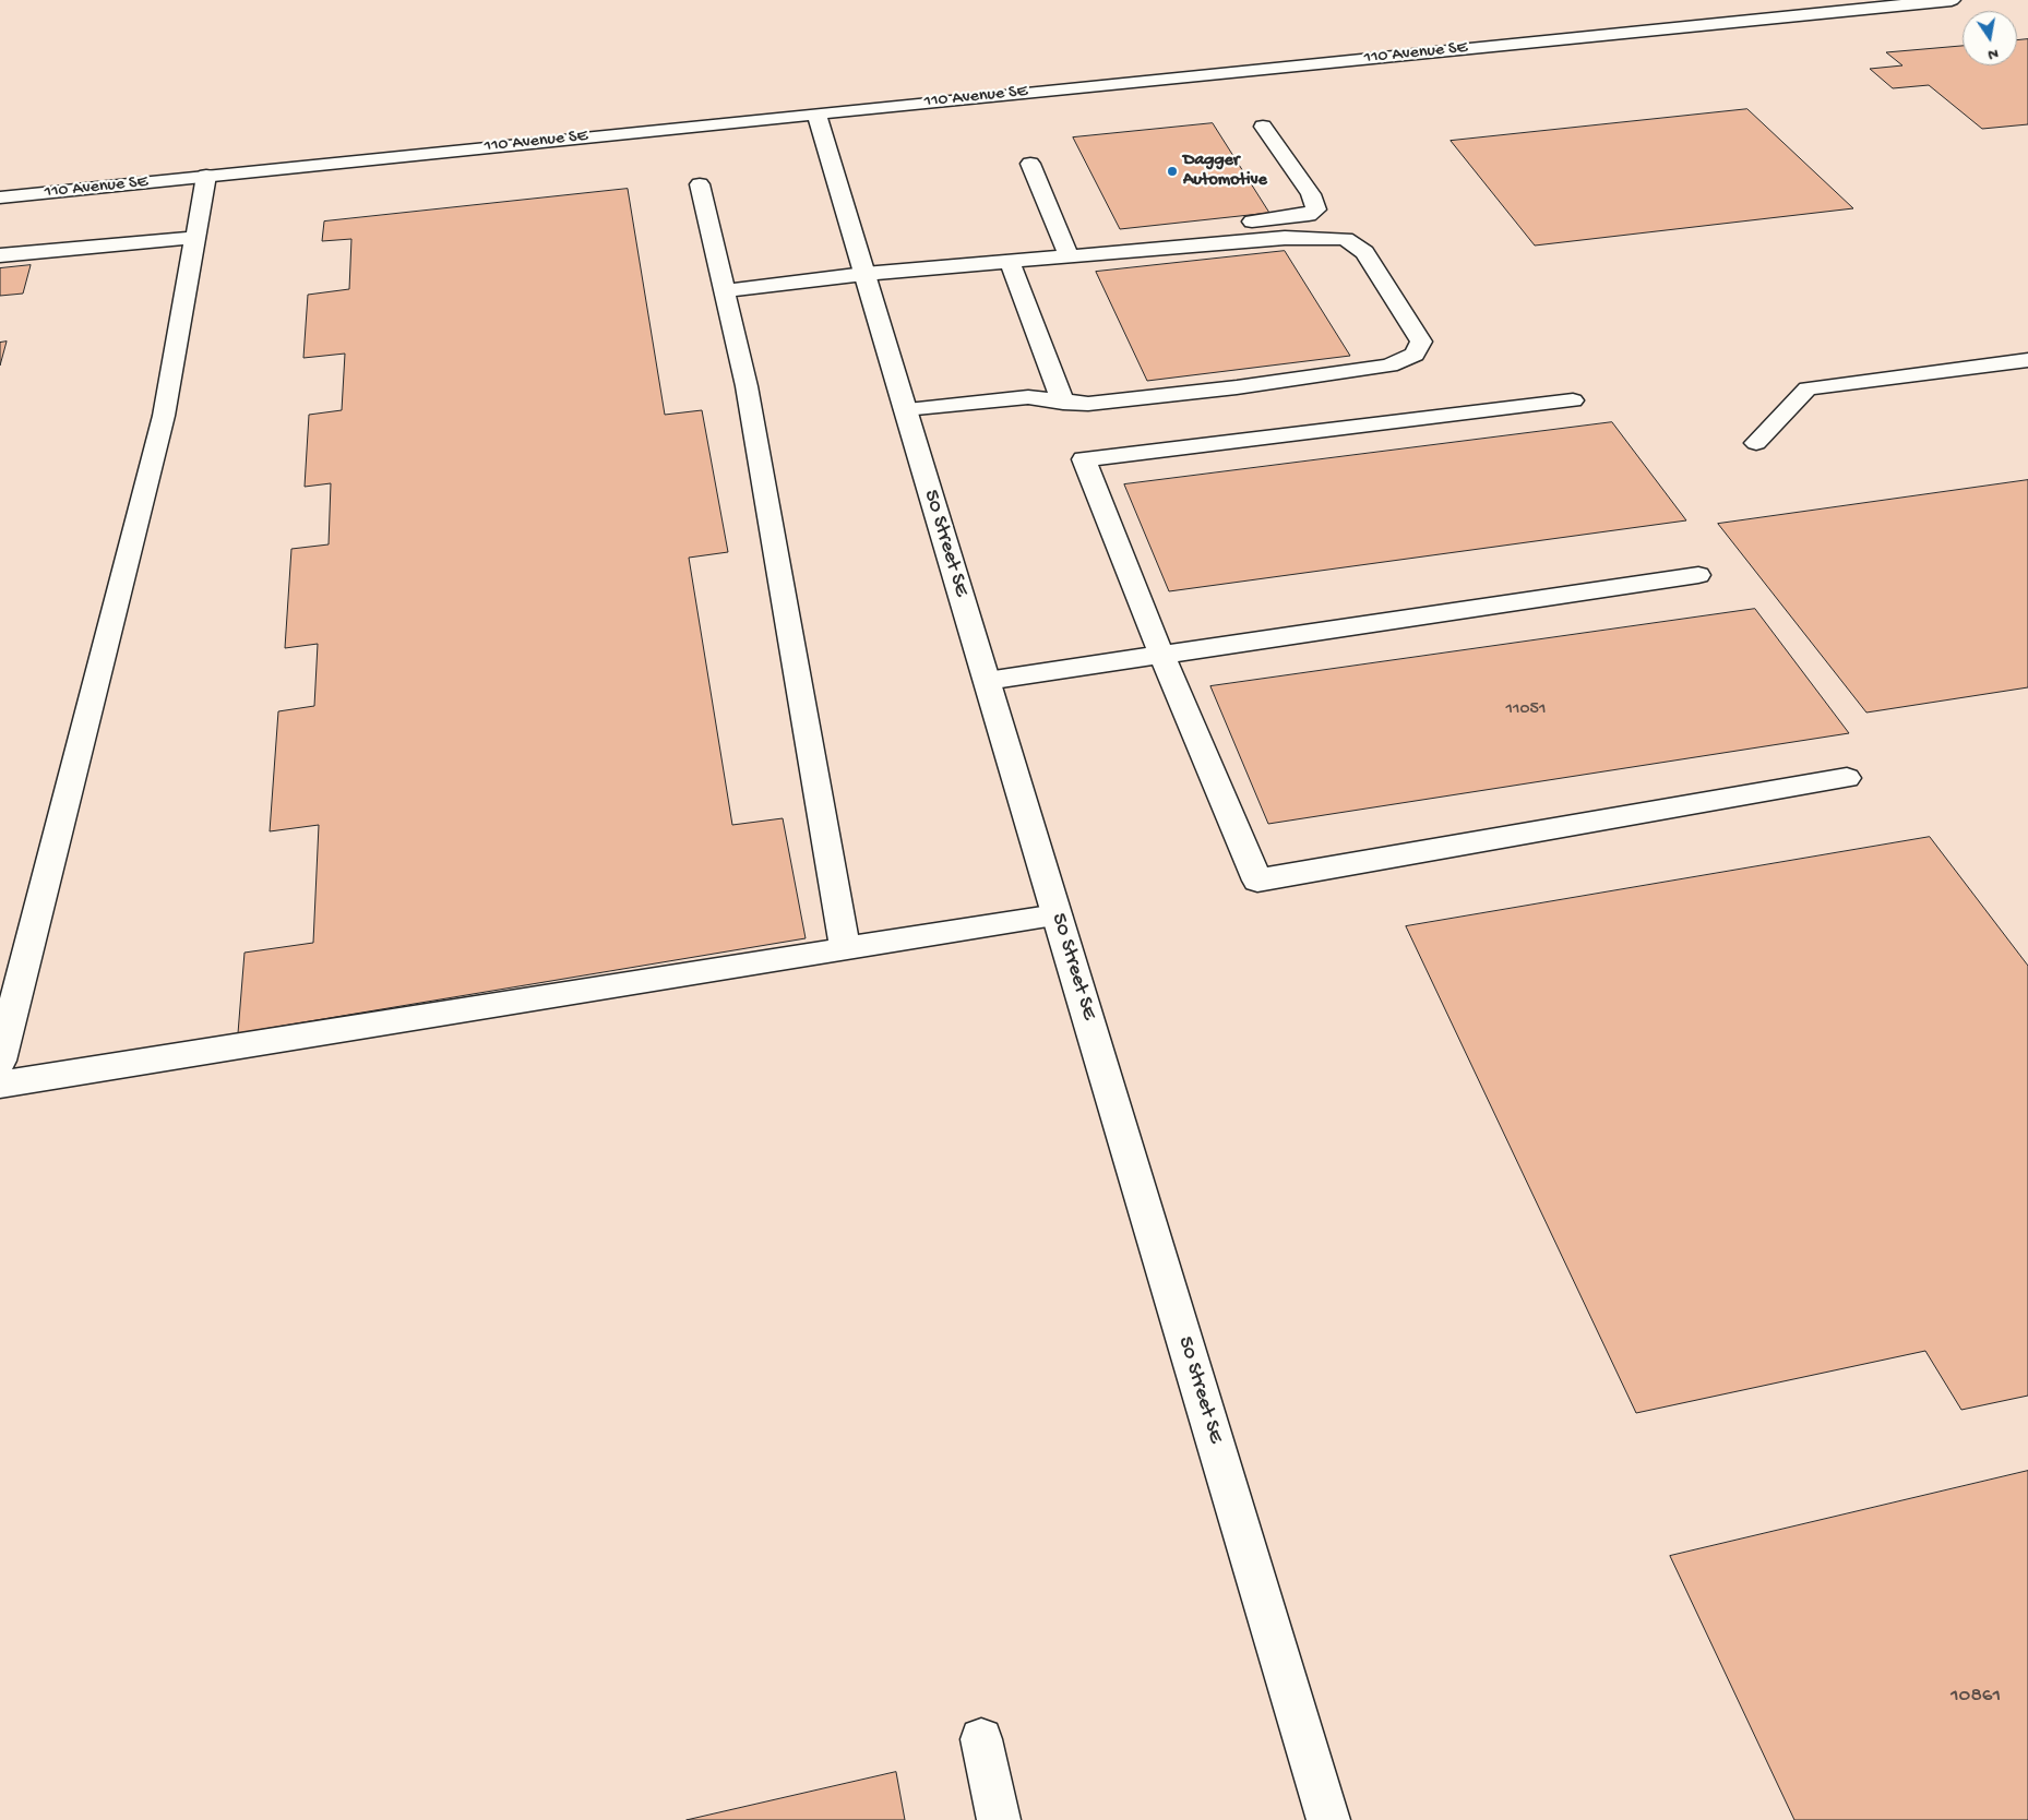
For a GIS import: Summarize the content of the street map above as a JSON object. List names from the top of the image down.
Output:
{
  "streets": {
    "street": ["110 Avenue SE", "50 Street SE"]
  },
  "crossings": [
    ["110 Avenue SE", "50 Street SE"]
  ],
  "places": ["Dagger Automotive"],
  "house_numbers": ["11051", "10861"],
  "north": "bottom"
}
